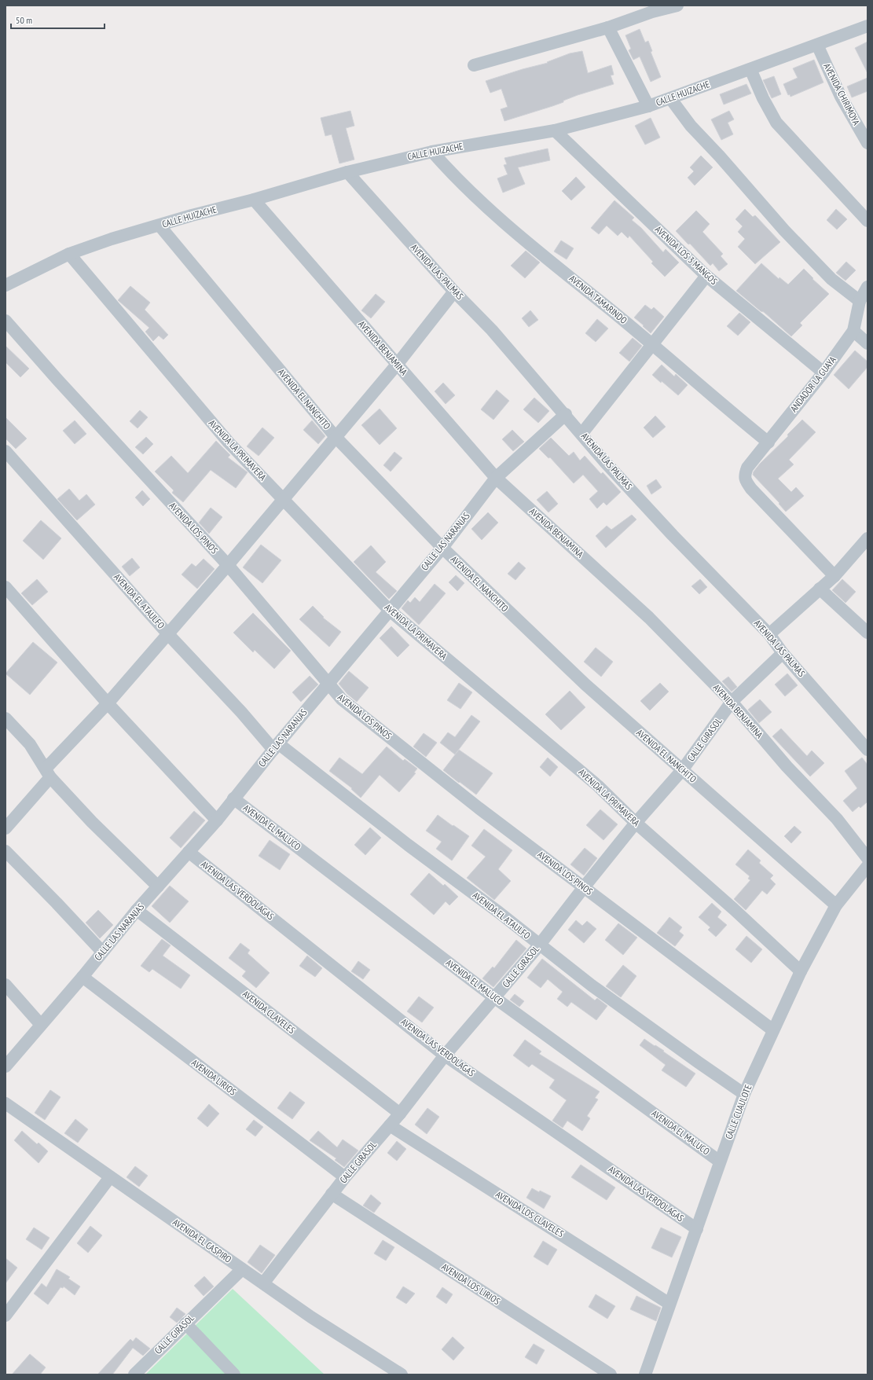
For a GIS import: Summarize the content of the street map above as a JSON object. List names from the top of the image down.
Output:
{
  "streets": {
    "street": [
      "CALLE HUIZACHE",
      "AVENIDA CHIRIMOYA",
      "AVENIDA LOS 3 MANGOS",
      "AVENIDA LAS PALMAS",
      "AVENIDA TAMARINDO",
      "AVENIDA BENJAMINA",
      "ANDADOR LA GUAYA",
      "AVENIDA EL NANCHITO",
      "AVENIDA LA PRIMAVERA",
      "AVENIDA LOS PINOS",
      "CALLE LAS NARANJAS",
      "AVENIDA EL ATAULFO",
      "CALLE GIRASOL",
      "AVENIDA EL MALUCO",
      "AVENIDA LAS VERDOLAGAS",
      "AVENIDA CLAVELES",
      "AVENIDA LIRIOS",
      "CALLE CUAULOTE",
      "AVENIDA LOS CLAVELES",
      "AVENIDA EL CASPIRO",
      "AVENIDA LOS LIRIOS"
    ]
  },
  "crossings": [
    ["CALLE HUIZACHE", "AVENIDA CHIRIMOYA"],
    ["CALLE HUIZACHE", "AVENIDA LOS 3 MANGOS"],
    ["CALLE HUIZACHE", "AVENIDA LAS PALMAS"],
    ["CALLE HUIZACHE", "AVENIDA TAMARINDO"],
    ["CALLE HUIZACHE", "AVENIDA BENJAMINA"],
    ["CALLE HUIZACHE", "AVENIDA EL NANCHITO"],
    ["CALLE HUIZACHE", "AVENIDA LA PRIMAVERA"],
    ["AVENIDA LOS 3 MANGOS", "ANDADOR LA GUAYA"],
    ["AVENIDA LAS PALMAS", "CALLE LAS NARANJAS"],
    ["AVENIDA LAS PALMAS", "CALLE GIRASOL"],
    ["AVENIDA TAMARINDO", "ANDADOR LA GUAYA"],
    ["AVENIDA BENJAMINA", "CALLE LAS NARANJAS"],
    ["AVENIDA BENJAMINA", "CALLE GIRASOL"],
    ["AVENIDA EL NANCHITO", "CALLE LAS NARANJAS"],
    ["AVENIDA EL NANCHITO", "CALLE GIRASOL"],
    ["AVENIDA EL NANCHITO", "CALLE CUAULOTE"],
    ["AVENIDA LA PRIMAVERA", "CALLE LAS NARANJAS"],
    ["AVENIDA LA PRIMAVERA", "CALLE GIRASOL"],
    ["AVENIDA LA PRIMAVERA", "CALLE CUAULOTE"],
    ["AVENIDA LOS PINOS", "CALLE LAS NARANJAS"],
    ["AVENIDA LOS PINOS", "CALLE GIRASOL"],
    ["AVENIDA LOS PINOS", "CALLE CUAULOTE"],
    ["CALLE LAS NARANJAS", "AVENIDA EL ATAULFO"],
    ["CALLE LAS NARANJAS", "AVENIDA EL MALUCO"],
    ["CALLE LAS NARANJAS", "AVENIDA LAS VERDOLAGAS"],
    ["CALLE LAS NARANJAS", "AVENIDA CLAVELES"],
    ["CALLE LAS NARANJAS", "AVENIDA LIRIOS"],
    ["AVENIDA EL ATAULFO", "CALLE GIRASOL"],
    ["AVENIDA EL ATAULFO", "CALLE CUAULOTE"],
    ["CALLE GIRASOL", "AVENIDA EL MALUCO"],
    ["CALLE GIRASOL", "AVENIDA LAS VERDOLAGAS"],
    ["CALLE GIRASOL", "AVENIDA CLAVELES"],
    ["CALLE GIRASOL", "AVENIDA LIRIOS"],
    ["CALLE GIRASOL", "AVENIDA LOS CLAVELES"],
    ["CALLE GIRASOL", "AVENIDA EL CASPIRO"],
    ["CALLE GIRASOL", "AVENIDA LOS LIRIOS"],
    ["AVENIDA EL MALUCO", "CALLE CUAULOTE"],
    ["AVENIDA LAS VERDOLAGAS", "CALLE CUAULOTE"],
    ["CALLE CUAULOTE", "AVENIDA LOS CLAVELES"]
  ],
  "scale_bar": "50 m"
}
